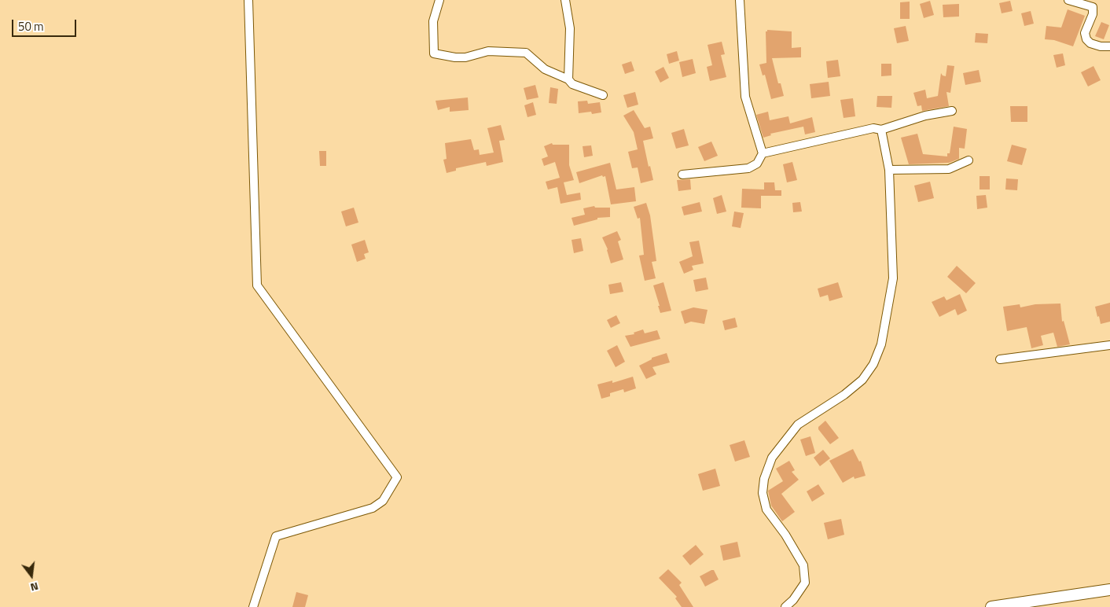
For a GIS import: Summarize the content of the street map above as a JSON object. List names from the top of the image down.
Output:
{
  "scale_bar": "50 m",
  "north": "bottom"
}
